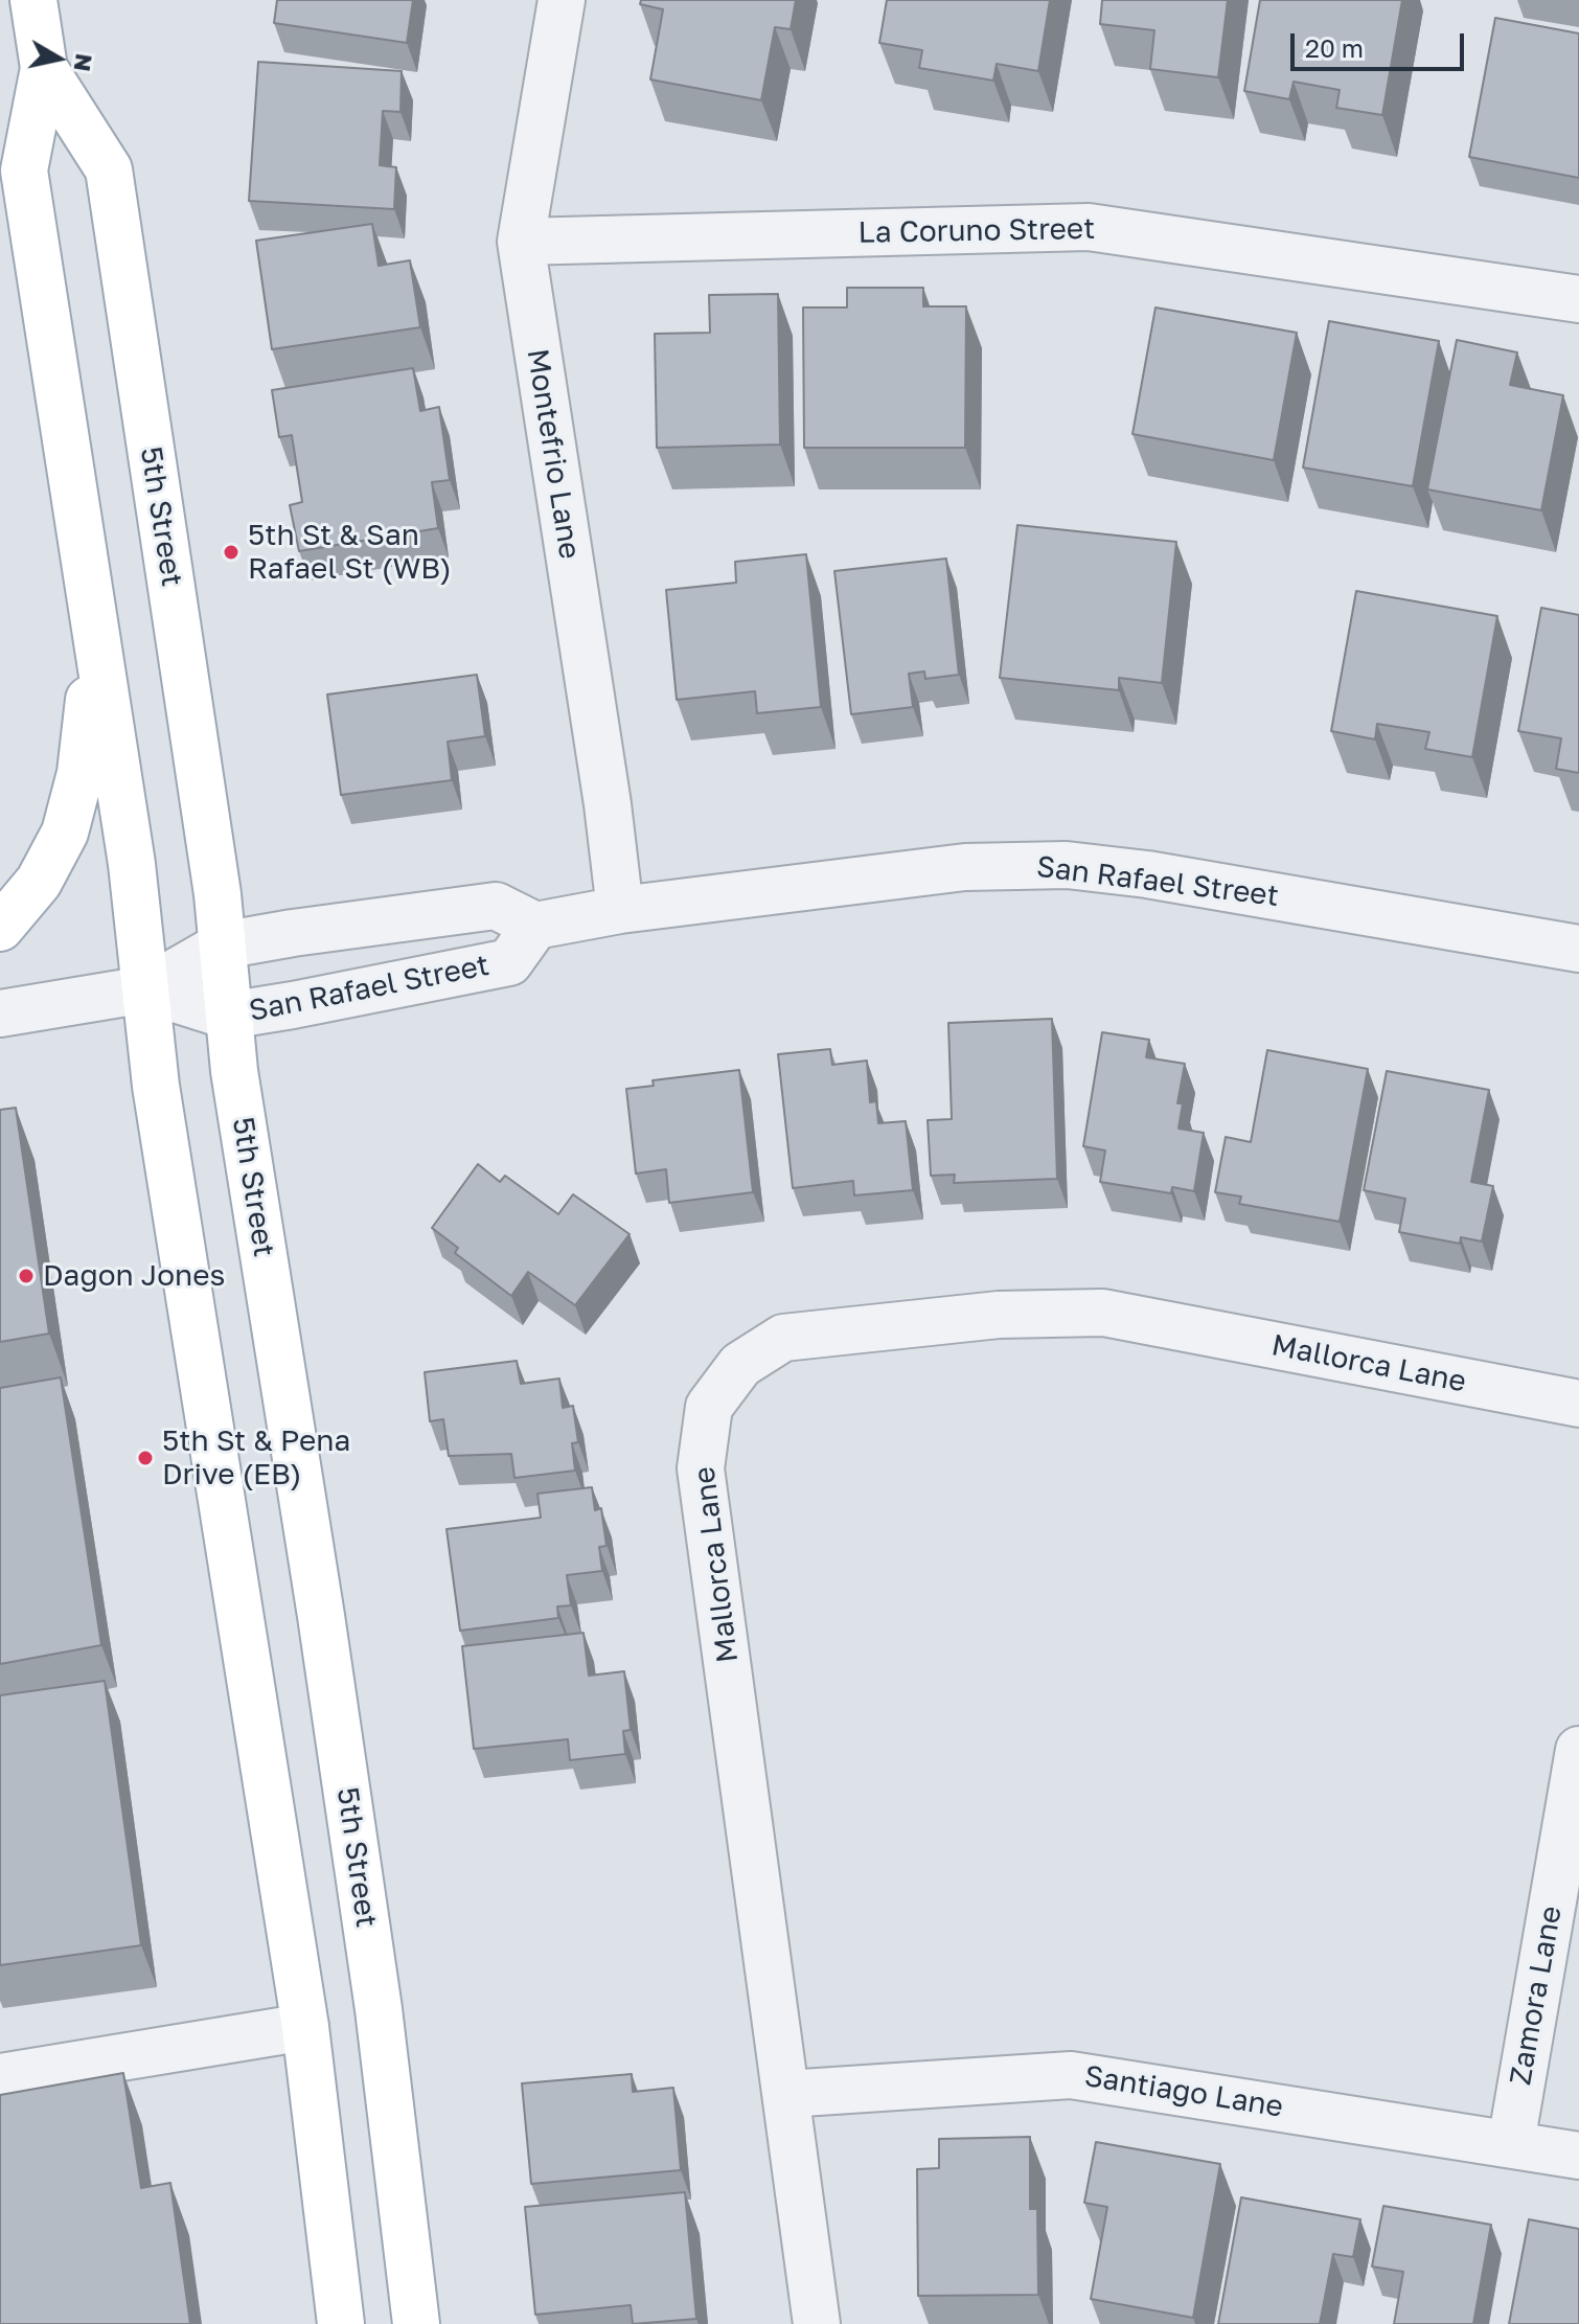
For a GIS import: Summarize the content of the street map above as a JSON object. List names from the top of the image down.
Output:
{
  "streets": {
    "main road": ["5th Street"],
    "street": [
      "La Coruno Street",
      "Montefrio Lane",
      "San Rafael Street",
      "Mallorca Lane",
      "Zamora Lane",
      "Santiago Lane"
    ]
  },
  "crossings": [
    ["La Coruno Street", "Montefrio Lane"],
    ["Montefrio Lane", "San Rafael Street"],
    ["5th Street", "San Rafael Street"],
    ["Mallorca Lane", "Santiago Lane"],
    ["Zamora Lane", "Santiago Lane"]
  ],
  "places": ["5th St & San Rafael St (WB)", "Dagon Jones", "5th St & Pena Drive (EB)"],
  "scale_bar": "20 m",
  "north": "right"
}
